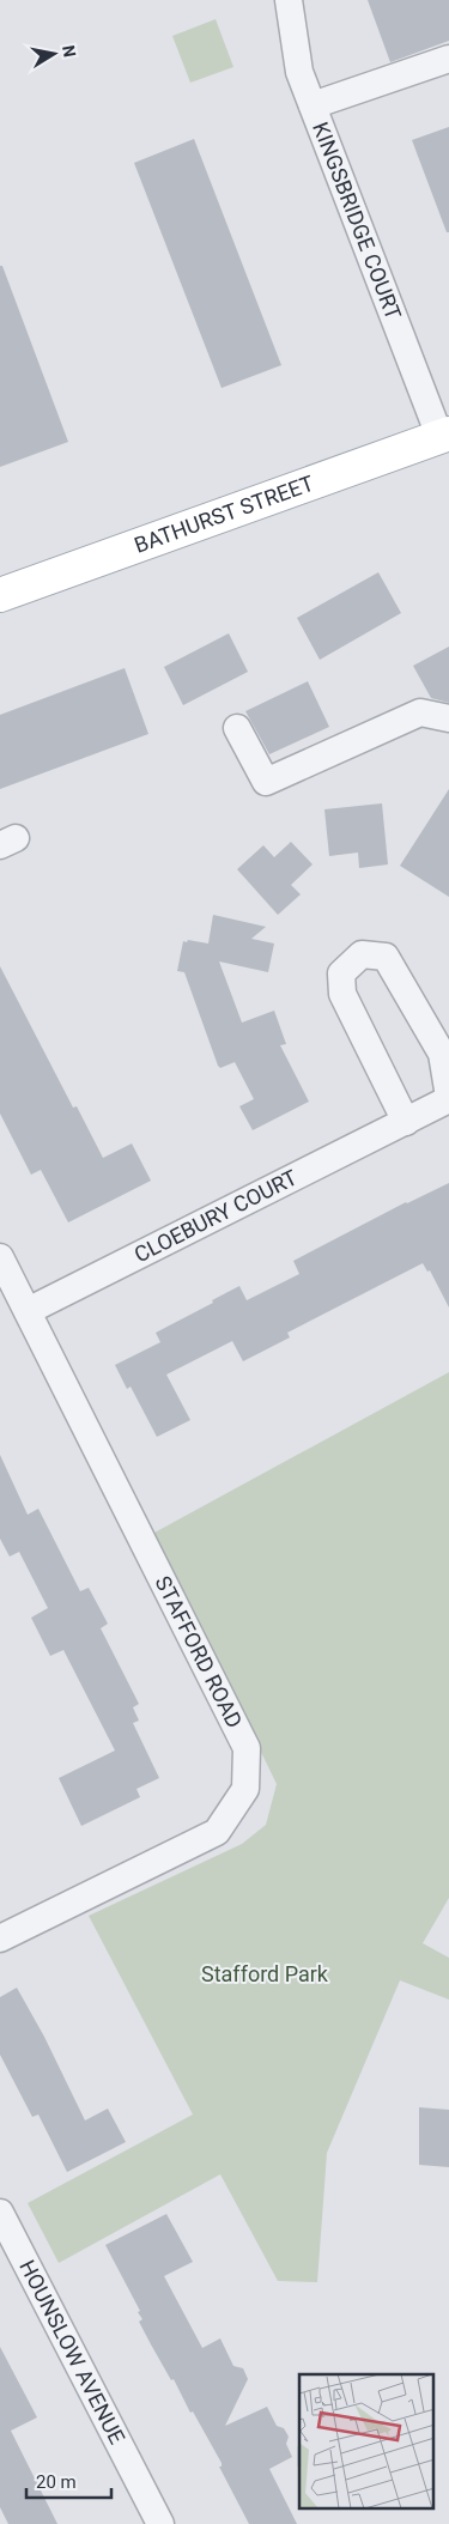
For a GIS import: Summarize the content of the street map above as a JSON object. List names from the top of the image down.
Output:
{
  "streets": {
    "main road": ["BATHURST STREET"],
    "street": [
      "KINGSBRIDGE COURT",
      "CLOEBURY COURT",
      "STAFFORD ROAD",
      "HOUNSLOW AVENUE"
    ]
  },
  "crossings": [
    ["KINGSBRIDGE COURT", "BATHURST STREET"],
    ["CLOEBURY COURT", "STAFFORD ROAD"]
  ],
  "parks": ["Stafford Park"],
  "scale_bar": "20 m",
  "north": "right"
}
